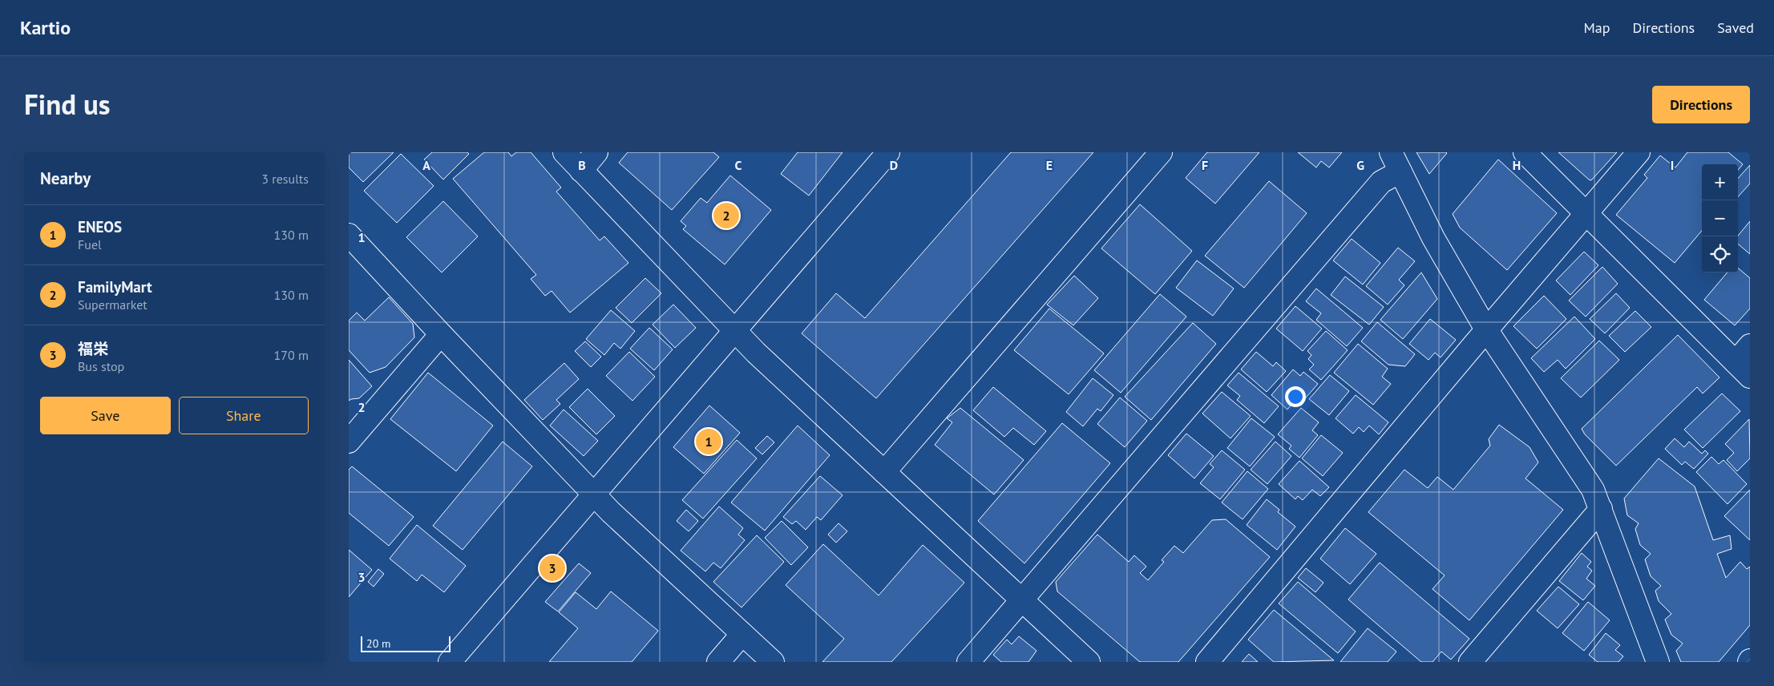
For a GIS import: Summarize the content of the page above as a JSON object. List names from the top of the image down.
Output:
{
  "scale_bar": "20 m",
  "page": {
    "header": "Kartio",
    "nav": ["Map", "Directions", "Saved"],
    "title": "Find us",
    "buttons": [
      "Directions",
      ["Save", "Share"]
    ],
    "heading": ["Nearby", "3 results"],
    "map_buttons": ["+", "−"],
    "pins": ["2", "1", "3"],
    "list": [
      {
        "mark": "1",
        "name": "ENEOS",
        "note": "Fuel",
        "value": "130 m"
      },
      {
        "mark": "2",
        "name": "FamilyMart",
        "note": "Supermarket",
        "value": "130 m"
      },
      {
        "mark": "3",
        "name": "福栄",
        "note": "Bus stop",
        "value": "170 m"
      }
    ],
    "scale": "20 m"
  },
  "grid": {
    "columns": [
      "A",
      "B",
      "C",
      "D",
      "E",
      "F",
      "G",
      "H",
      "I"
    ],
    "rows": ["1", "2", "3"]
  }
}
